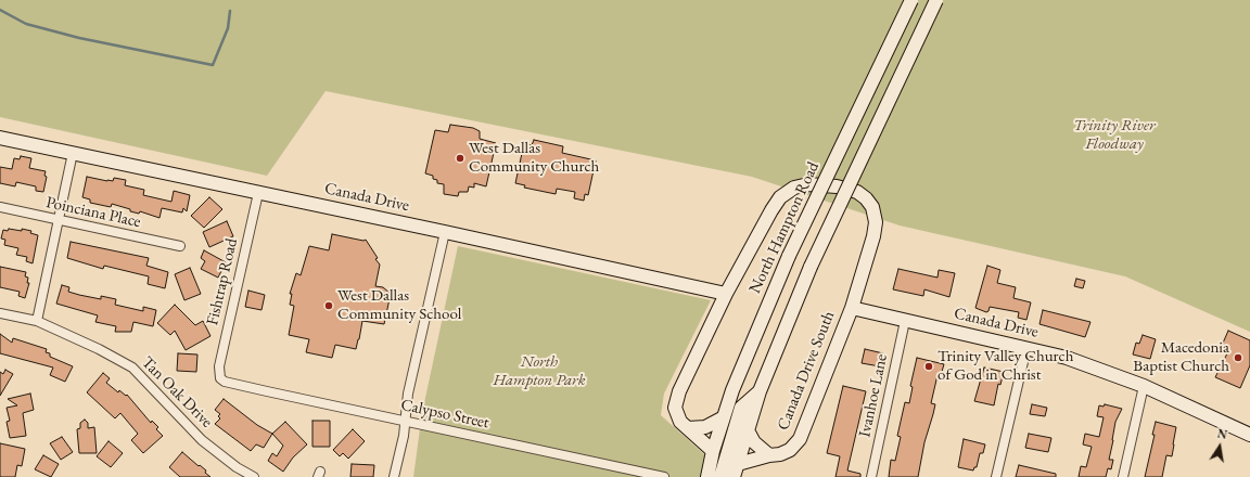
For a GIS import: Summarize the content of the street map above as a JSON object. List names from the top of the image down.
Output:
{
  "streets": {
    "street": [
      "Canada Drive",
      "Poinciana Place",
      "North Hampton Road",
      "Fishtrap Road",
      "Canada Drive South",
      "Tan Oak Drive",
      "Ivanhoe Lane",
      "Calypso Street"
    ]
  },
  "crossings": [
    ["Canada Drive", "Fishtrap Road"],
    ["Canada Drive", "Canada Drive South"],
    ["Canada Drive", "Ivanhoe Lane"],
    ["Fishtrap Road", "Calypso Street"]
  ],
  "parks": ["Trinity River Floodway", "North Hampton Park"],
  "places": [
    "West Dallas Community Church",
    "West Dallas Community School",
    "Macedonia Baptist Church",
    "Trinity Valley Church of God in Christ"
  ],
  "north": "top"
}
